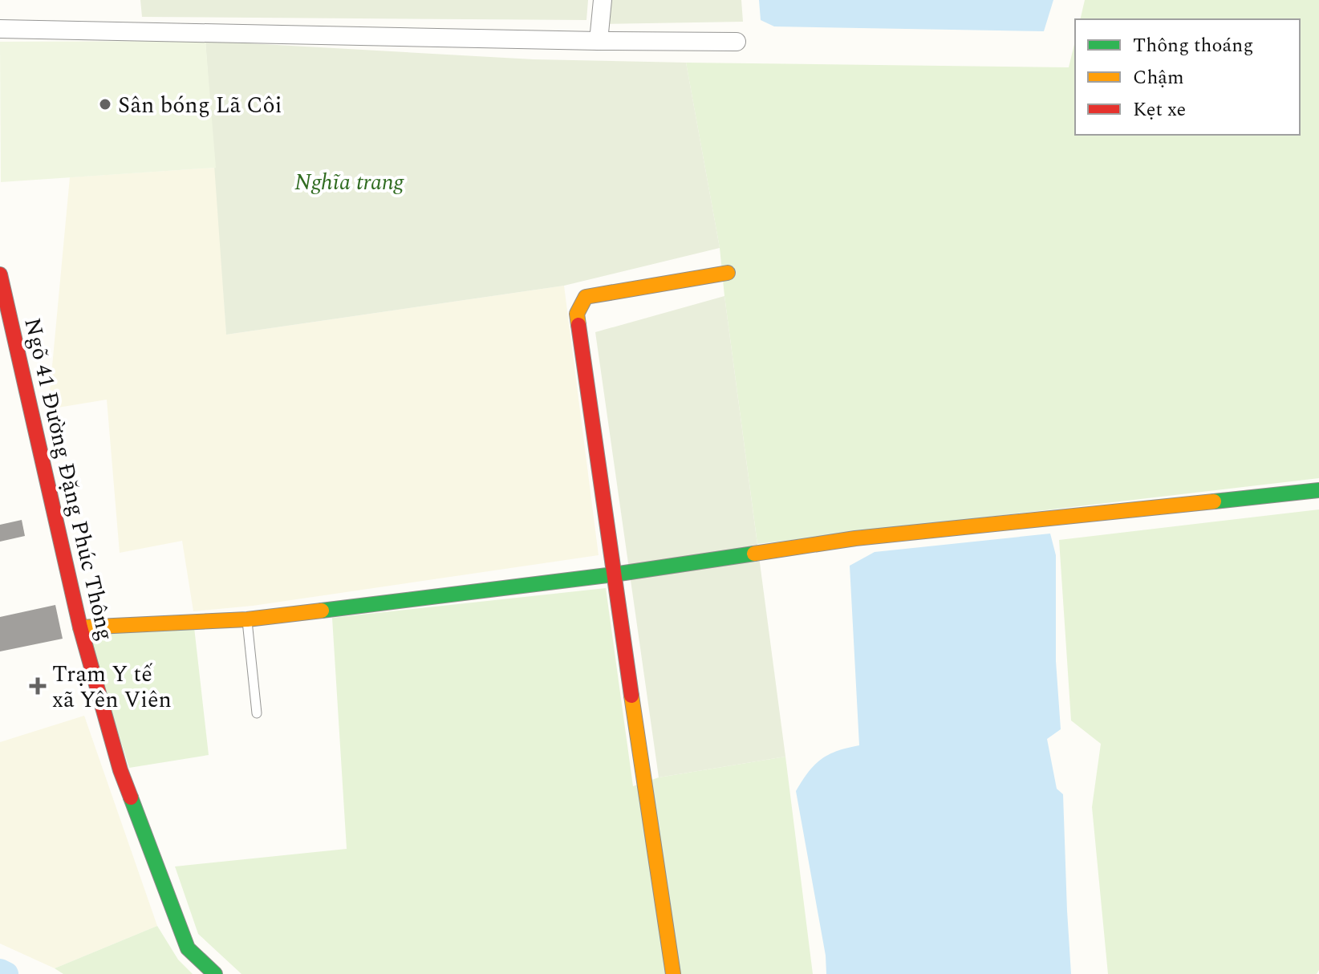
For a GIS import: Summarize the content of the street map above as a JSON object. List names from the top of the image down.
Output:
{
  "streets": {
    "street": ["Ngõ 41 Đường Đặng Phúc Thông"]
  },
  "parks": ["Nghĩa trang"],
  "places": {
    "other": ["Sân bóng Lã Côi"],
    "health": ["Trạm Y tế xã Yên Viên"]
  },
  "legend": ["Thông thoáng", "Chậm", "Kẹt xe"]
}
